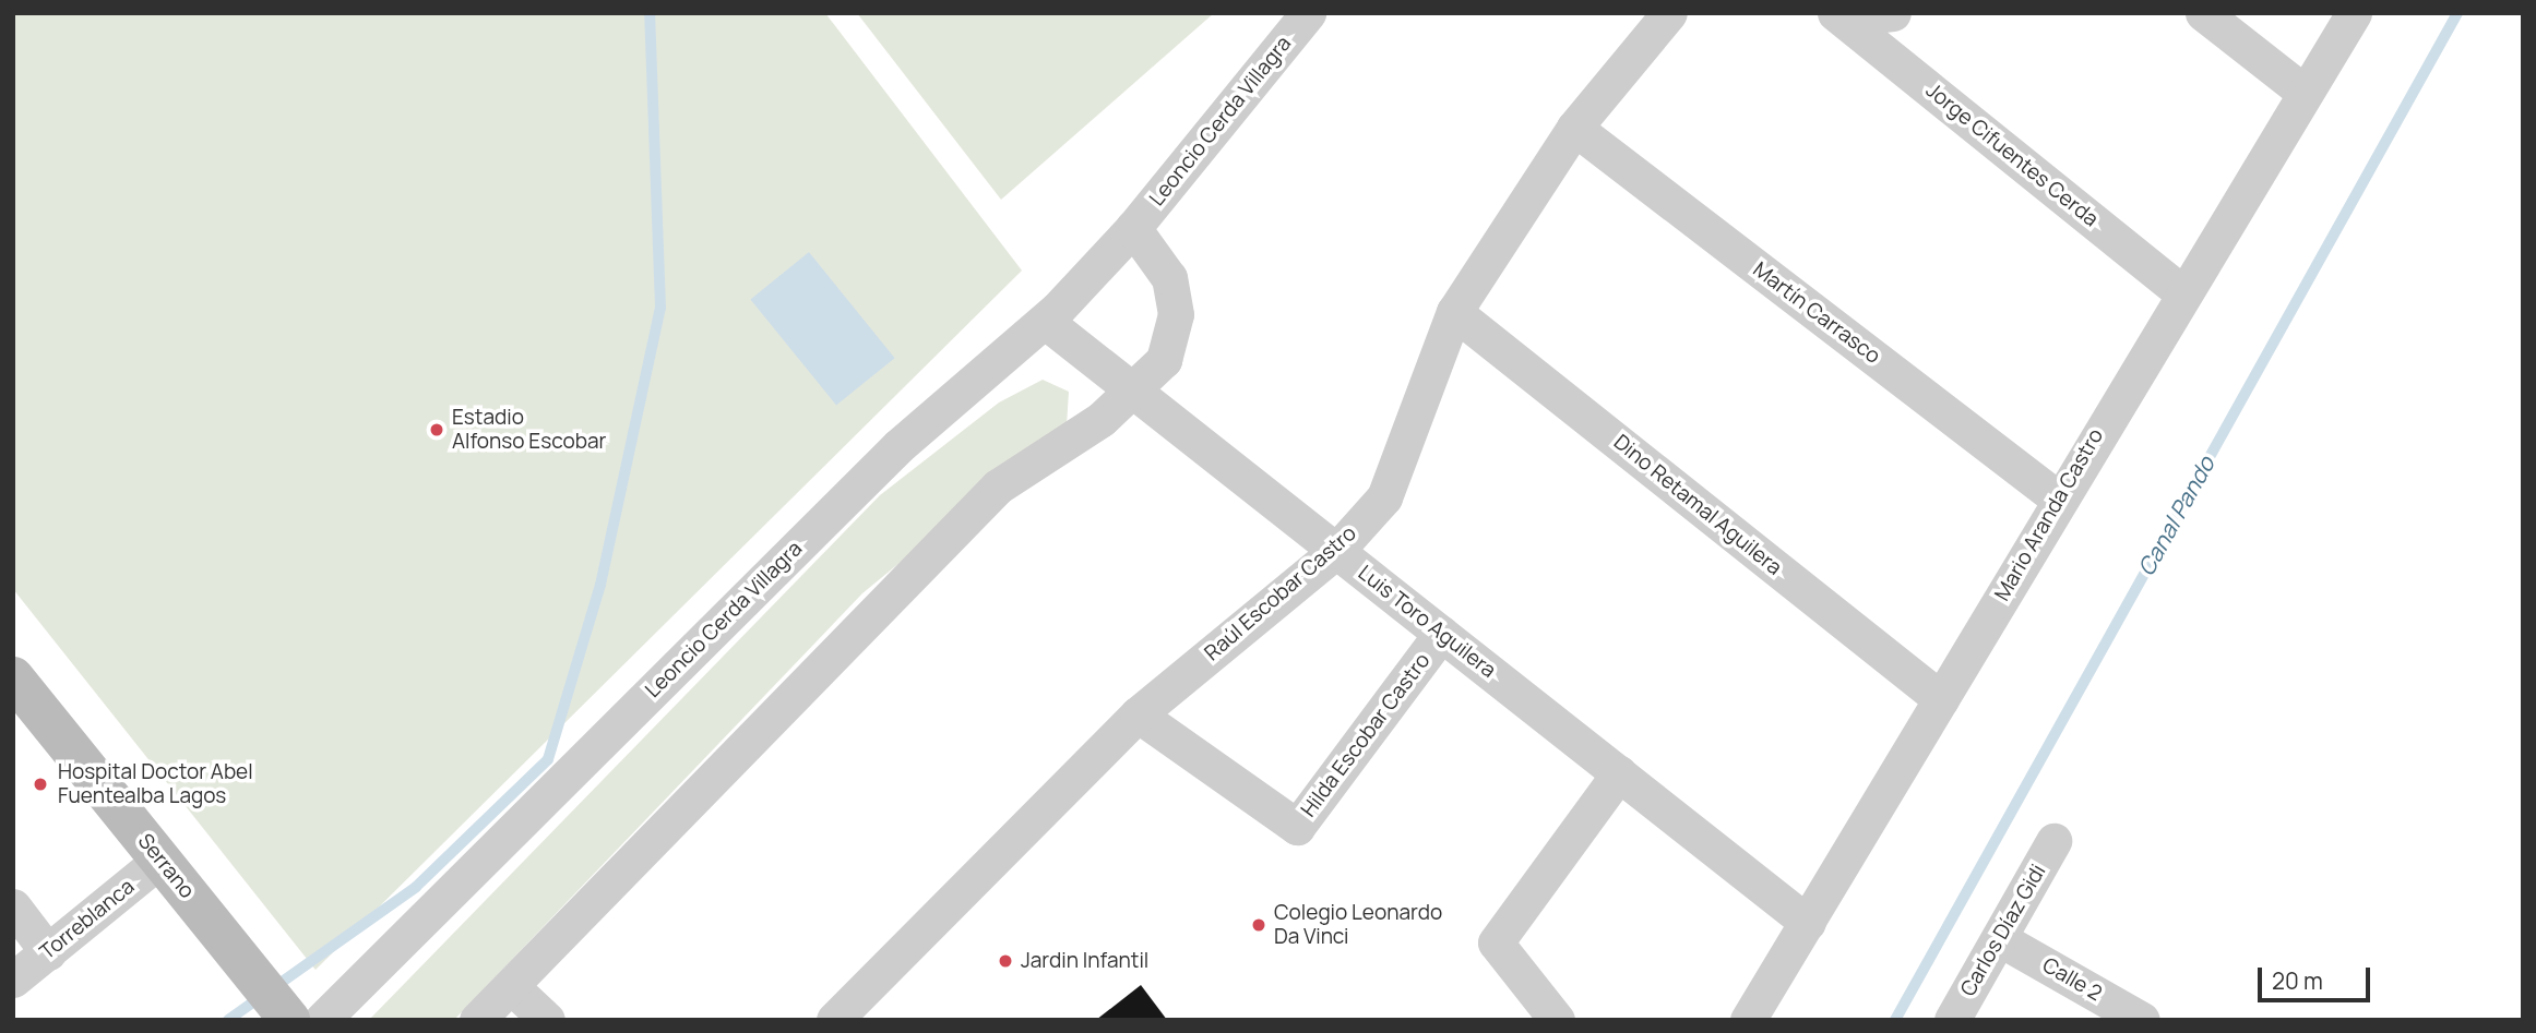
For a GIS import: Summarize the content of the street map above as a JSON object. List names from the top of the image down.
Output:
{
  "streets": {
    "street": [
      "Leoncio Cerda Villagra",
      "Jorge Cifuentes Cerda",
      "Martín Carrasco",
      "Dino Retamal Aguilera",
      "Mario Aranda Castro",
      "Raúl Escobar Castro",
      "Luis Toro Aguilera",
      "Hilda Escobar Castro",
      "Serrano",
      "Torreblanca",
      "Carlos Díaz Gidi",
      "Calle 2"
    ]
  },
  "crossings": [
    ["Leoncio Cerda Villagra", "Luis Toro Aguilera"],
    ["Leoncio Cerda Villagra", "Serrano"],
    ["Jorge Cifuentes Cerda", "Mario Aranda Castro"],
    ["Martín Carrasco", "Mario Aranda Castro"],
    ["Martín Carrasco", "Raúl Escobar Castro"],
    ["Dino Retamal Aguilera", "Mario Aranda Castro"],
    ["Dino Retamal Aguilera", "Raúl Escobar Castro"],
    ["Mario Aranda Castro", "Luis Toro Aguilera"],
    ["Raúl Escobar Castro", "Luis Toro Aguilera"],
    ["Raúl Escobar Castro", "Hilda Escobar Castro"],
    ["Luis Toro Aguilera", "Hilda Escobar Castro"],
    ["Serrano", "Torreblanca"],
    ["Carlos Díaz Gidi", "Calle 2"]
  ],
  "water": ["Canal Pando"],
  "places": [
    "Estadio Alfonso Escobar",
    "Hospital Doctor Abel Fuentealba Lagos",
    "Colegio Leonardo Da Vinci",
    "Jardin Infantil"
  ],
  "scale_bar": "20 m"
}
